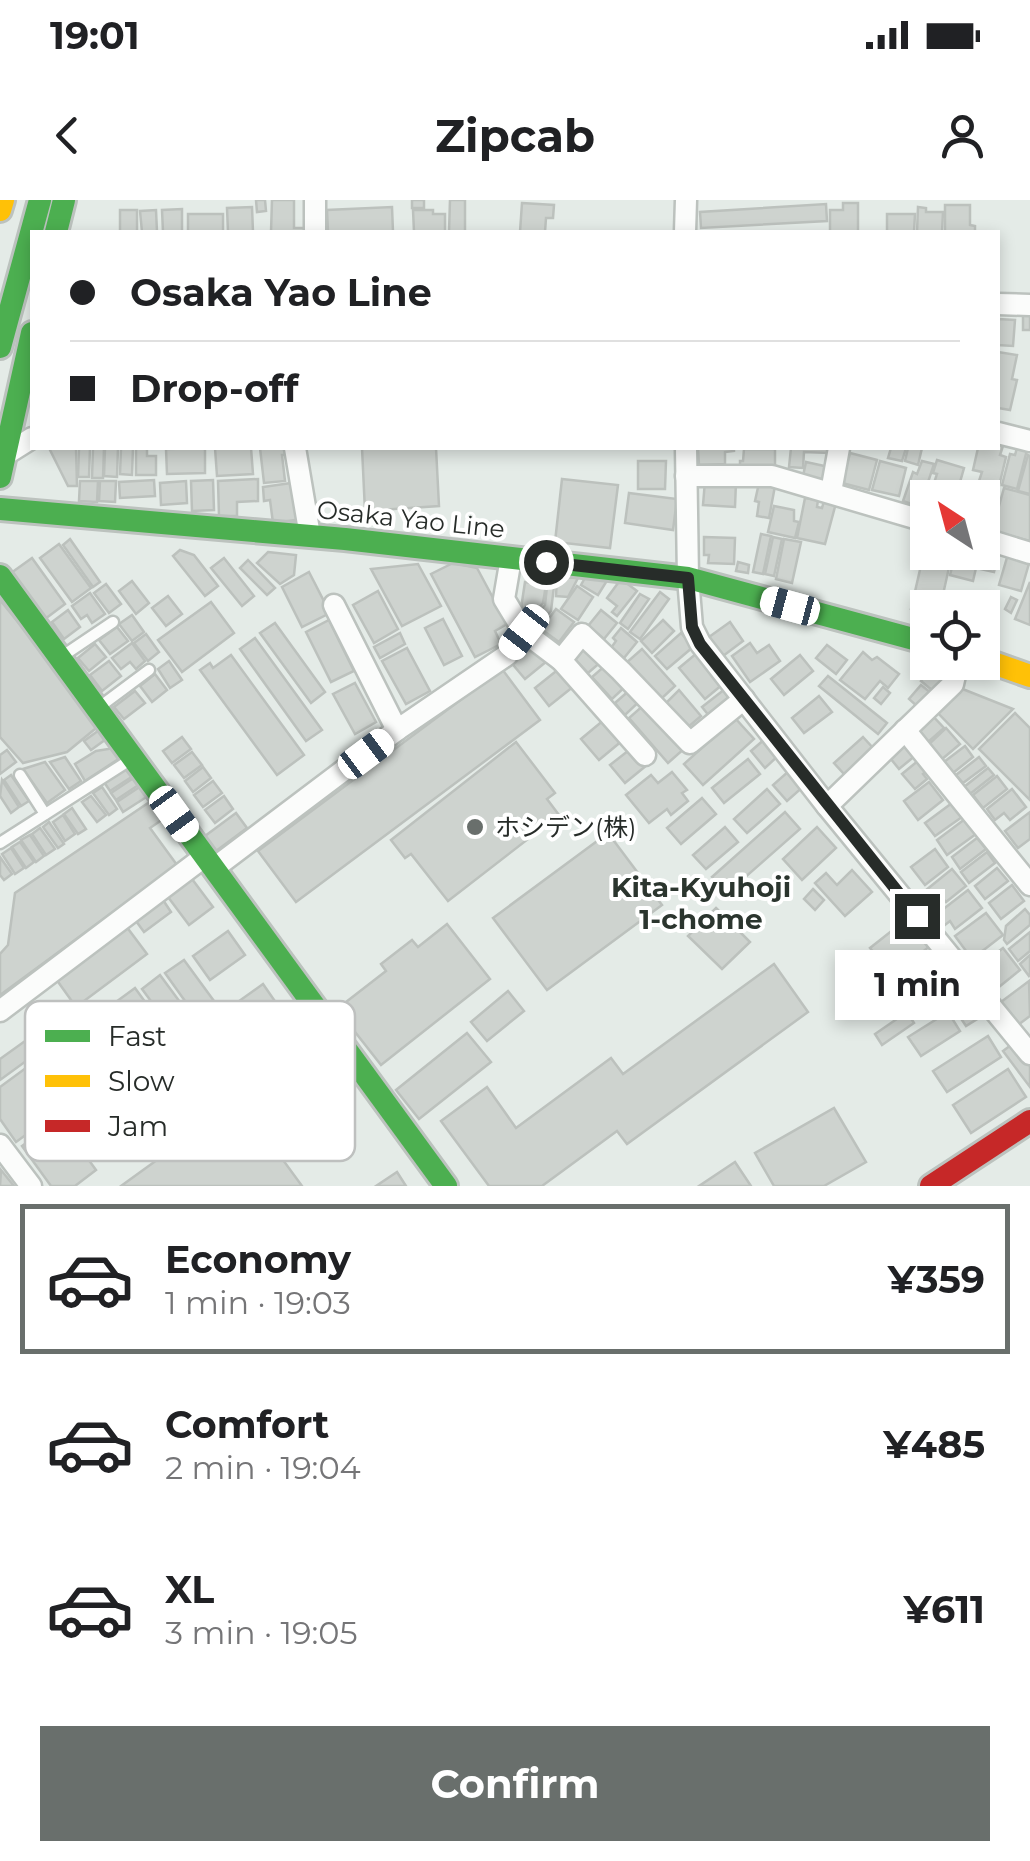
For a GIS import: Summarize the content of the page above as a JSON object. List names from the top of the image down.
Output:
{
  "streets": {
    "main road": ["Osaka Yao Line"]
  },
  "districts": ["Kita-Kyuhoji 1-chome"],
  "places": ["ホシデン(株)"],
  "legend": ["Fast", "Slow", "Jam"],
  "north": "top left",
  "page": {
    "status": "19:01",
    "header": "Zipcab",
    "banner": ["Osaka Yao Line", "Drop-off"],
    "bubble": "1 min",
    "list": [
      {
        "name": "Economy",
        "note": "1 min · 19:03",
        "value": "¥359"
      },
      {
        "name": "Comfort",
        "note": "2 min · 19:04",
        "value": "¥485"
      },
      {
        "name": "XL",
        "note": "3 min · 19:05",
        "value": "¥611"
      }
    ],
    "buttons": "Confirm"
  }
}
